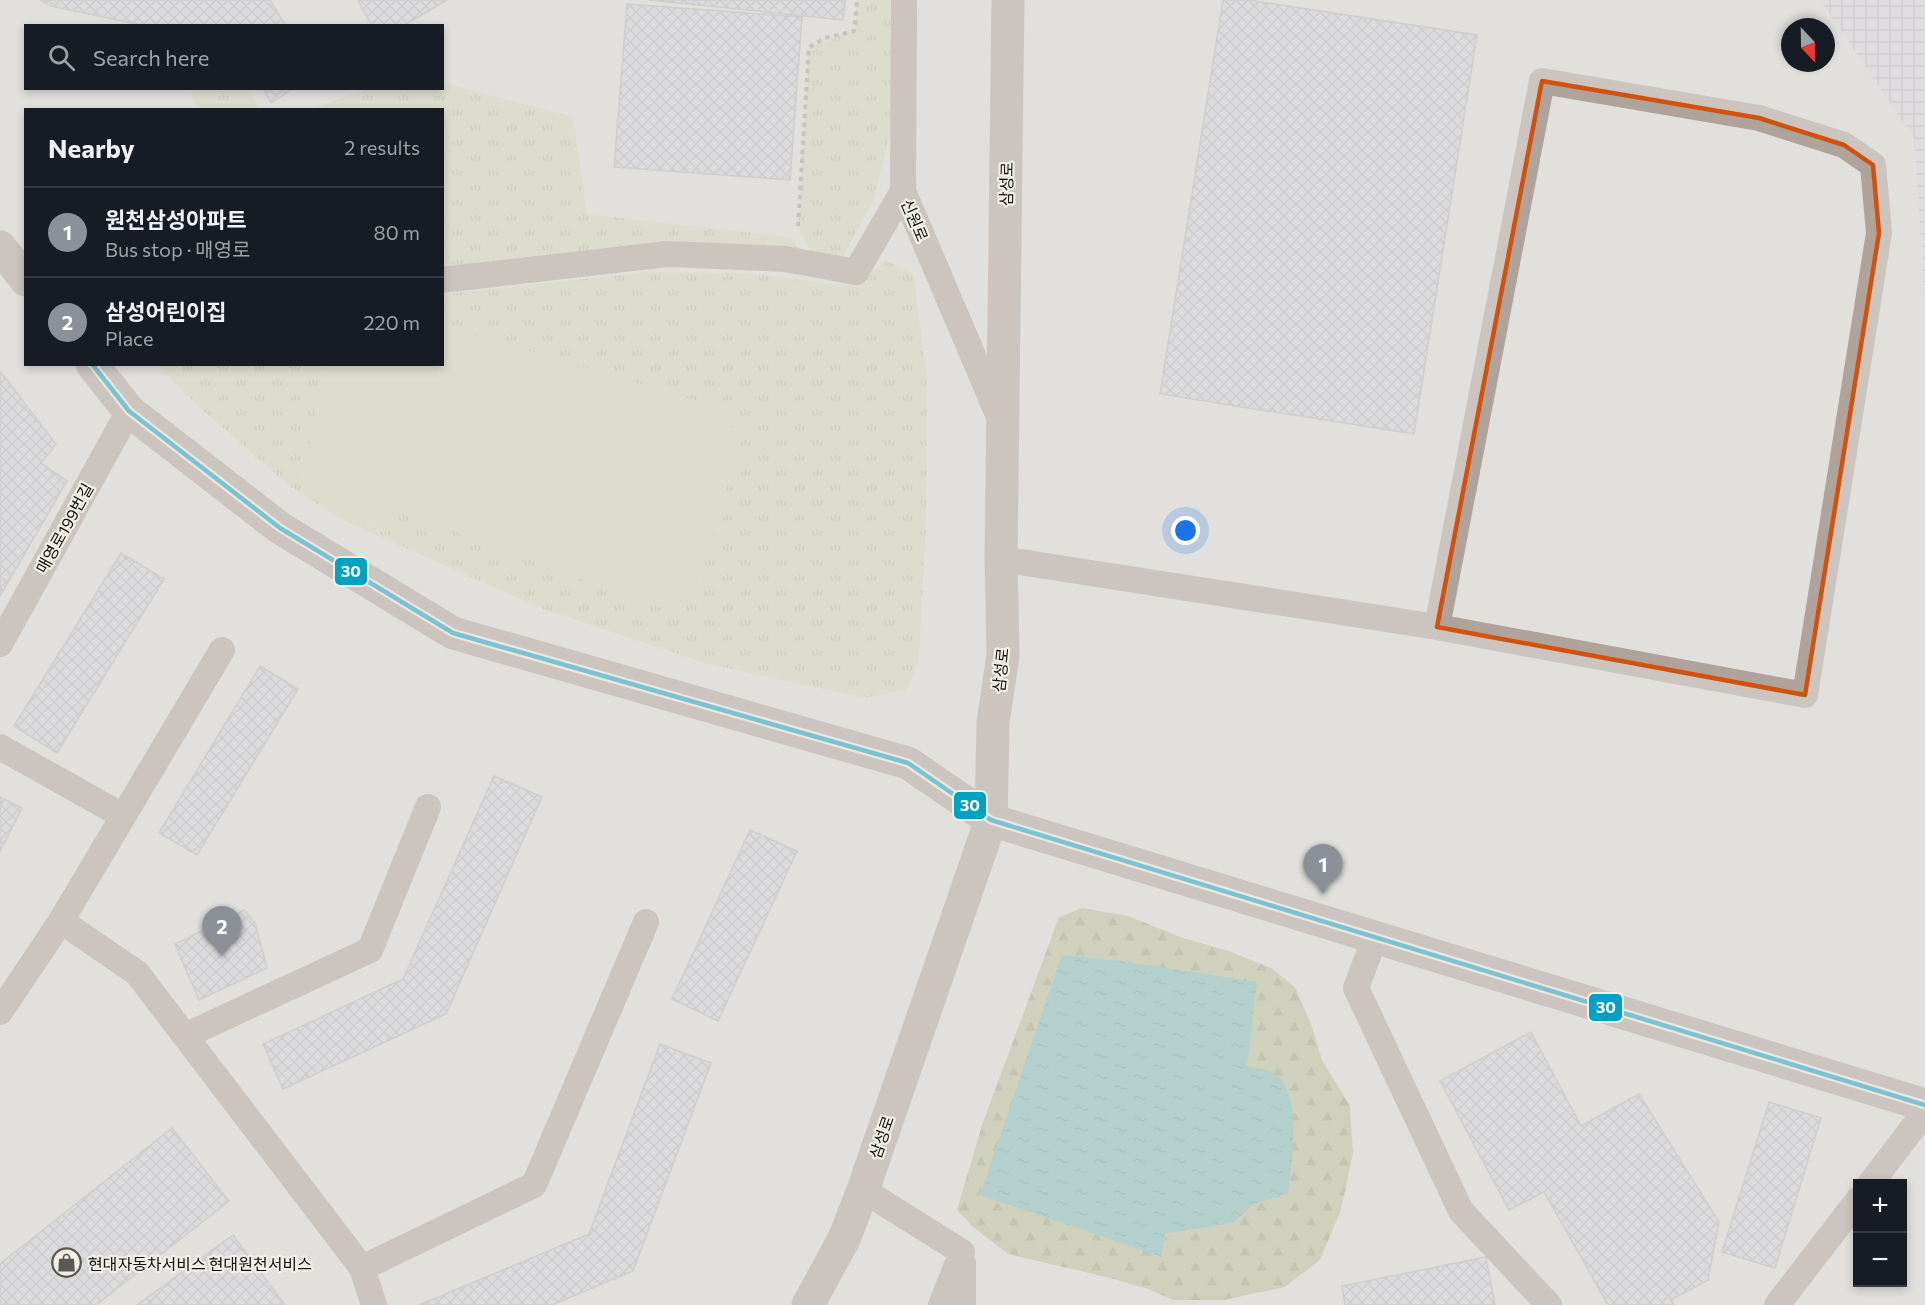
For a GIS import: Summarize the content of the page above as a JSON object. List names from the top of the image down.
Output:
{
  "streets": {
    "street": ["삼성로", "신원로", "매영로199번길"]
  },
  "crossings": [
    ["삼성로", "신원로"]
  ],
  "places": {
    "shop": ["현대자동차서비스 현대원천서비스"]
  },
  "lines": ["transit line 30"],
  "north": "bottom",
  "page": {
    "search": "Search here",
    "heading": ["Nearby", "2 results"],
    "list": [
      {
        "mark": "1",
        "name": "원천삼성아파트",
        "note": "Bus stop · 매영로",
        "value": "80 m"
      },
      {
        "mark": "2",
        "name": "삼성어린이집",
        "note": "Place",
        "value": "220 m"
      }
    ],
    "pins": ["1", "2"],
    "map_buttons": ["+", "−"]
  }
}
